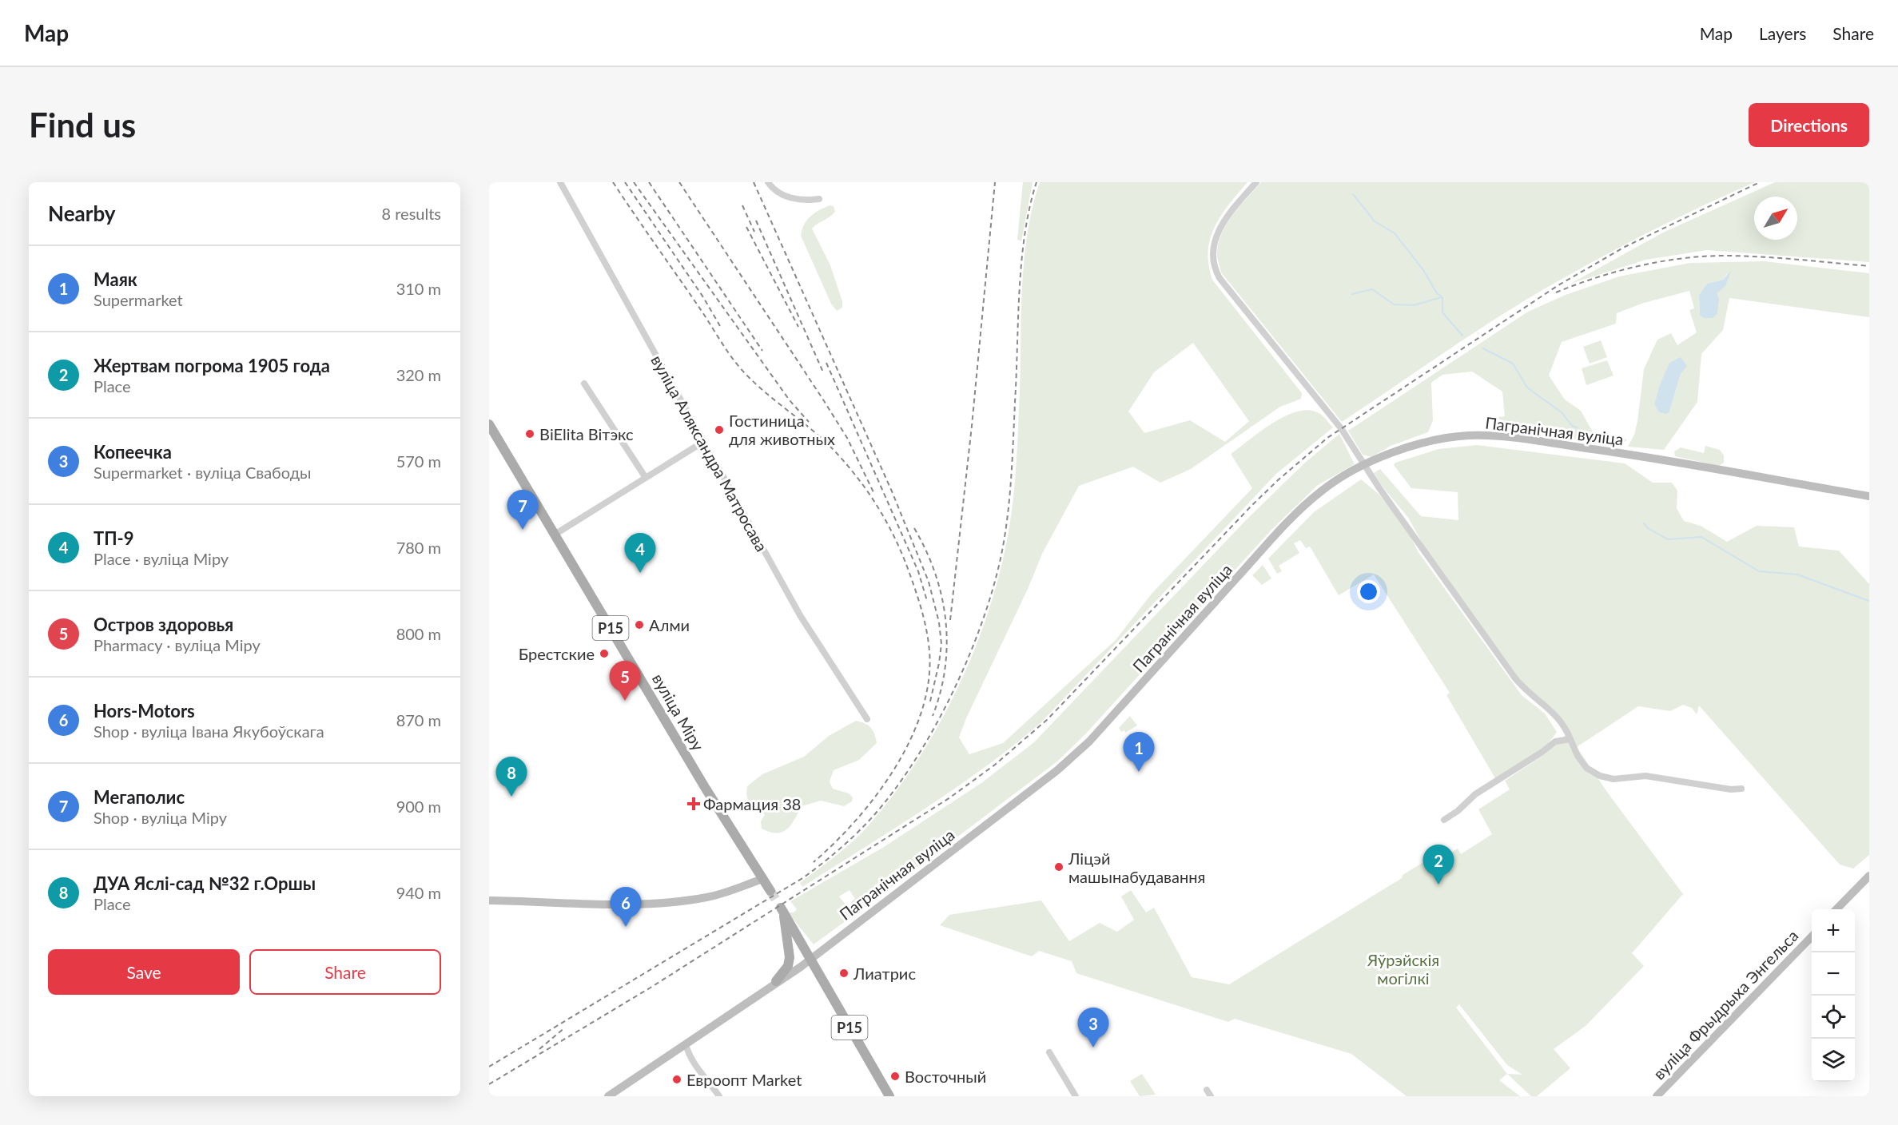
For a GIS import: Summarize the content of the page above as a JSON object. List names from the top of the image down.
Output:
{
  "streets": {
    "main road": ["Р15", "вуліца Міру"],
    "street": ["Пагранічная вуліца", "вуліца Аляксандра Матросава", "вуліца Фрыдрыха Энгельса"]
  },
  "crossings": [
    ["Пагранічная вуліца", "вуліца Міру"]
  ],
  "parks": ["Яўрэйскія могілкі"],
  "places": {
    "other": [
      "Гостиница для животных",
      "ВiElita Вітэкс",
      "Алми",
      "Брестские",
      "Ліцэй машынабудавання",
      "Лиатрис",
      "Восточный",
      "Евроопт Market"
    ],
    "health": ["Фармация 38"]
  },
  "north": "top right",
  "page": {
    "header": "Map",
    "nav": ["Map", "Layers", "Share"],
    "buttons": [
      "Directions",
      ["Save", "Share"]
    ],
    "title": "Find us",
    "heading": ["Nearby", "8 results"],
    "list": [
      {
        "mark": "1",
        "name": "Маяк",
        "note": "Supermarket",
        "value": "310 m"
      },
      {
        "mark": "2",
        "name": "Жертвам погрома 1905 года",
        "note": "Place",
        "value": "320 m"
      },
      {
        "mark": "3",
        "name": "Копеечка",
        "note": "Supermarket · вуліца Свабоды",
        "value": "570 m"
      },
      {
        "mark": "4",
        "name": "ТП-9",
        "note": "Place · вуліца Міру",
        "value": "780 m"
      },
      {
        "mark": "5",
        "name": "Остров здоровья",
        "note": "Pharmacy · вуліца Міру",
        "value": "800 m"
      },
      {
        "mark": "6",
        "name": "Hors-Motors",
        "note": "Shop · вуліца Івана Якубоўскага",
        "value": "870 m"
      },
      {
        "mark": "7",
        "name": "Мегаполис",
        "note": "Shop · вуліца Міру",
        "value": "900 m"
      },
      {
        "mark": "8",
        "name": "ДУА Яслі-сад №32 г.Оршы",
        "note": "Place",
        "value": "940 m"
      }
    ],
    "pins": [
      "7",
      "4",
      "5",
      "1",
      "8",
      "2",
      "6",
      "3"
    ],
    "map_buttons": ["+", "−"]
  }
}
